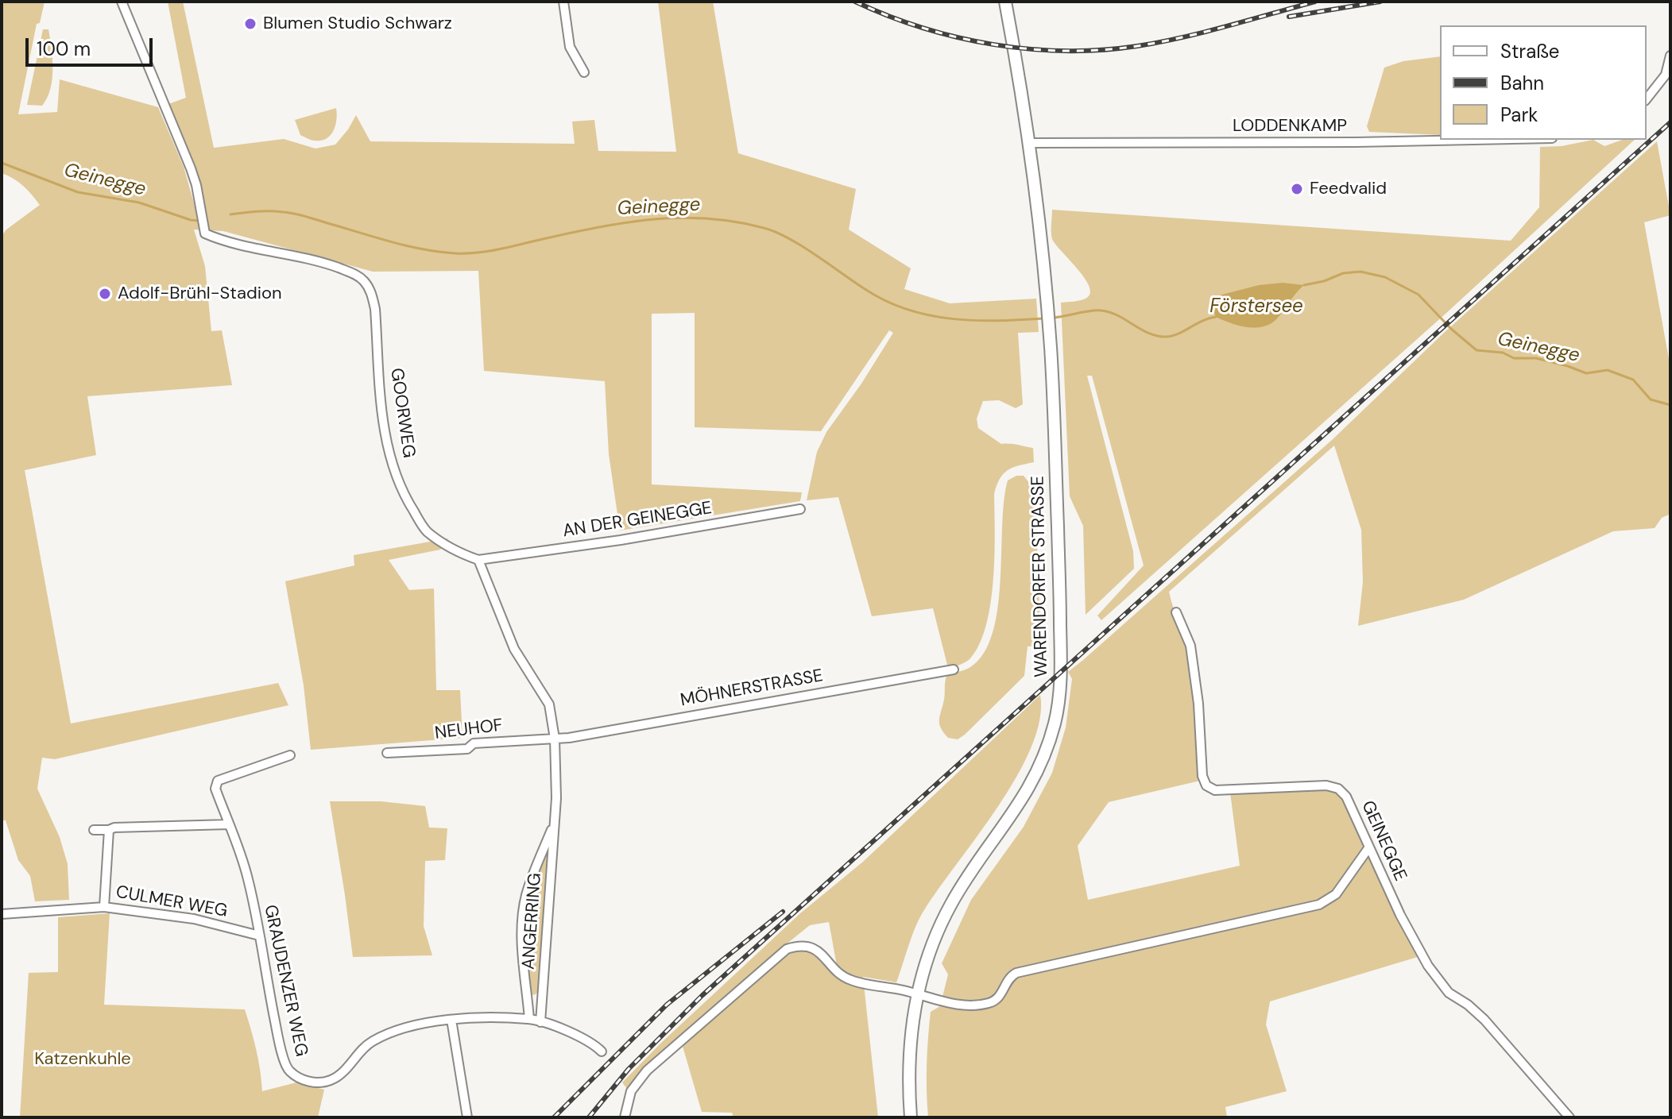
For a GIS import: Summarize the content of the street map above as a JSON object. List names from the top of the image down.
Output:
{
  "streets": {
    "street": [
      "LODDENKAMP",
      "GOORWEG",
      "AN DER GEINEGGE",
      "WARENDORFER STRASSE",
      "MÖHNERSTRASSE",
      "NEUHOF",
      "GEINEGGE",
      "CULMER WEG",
      "ANGERRING",
      "GRAUDENZER WEG"
    ]
  },
  "crossings": [
    ["LODDENKAMP", "WARENDORFER STRASSE"],
    ["GOORWEG", "AN DER GEINEGGE"],
    ["MÖHNERSTRASSE", "NEUHOF"],
    ["MÖHNERSTRASSE", "ANGERRING"],
    ["NEUHOF", "ANGERRING"],
    ["CULMER WEG", "GRAUDENZER WEG"],
    ["ANGERRING", "GRAUDENZER WEG"]
  ],
  "water": ["Geinegge", "Förstersee"],
  "parks": ["Katzenkuhle"],
  "places": ["Blumen Studio Schwarz", "Feedvalid", "Adolf-Brühl-Stadion"],
  "legend": ["Straße", "Bahn", "Park"],
  "scale_bar": "100 m"
}
